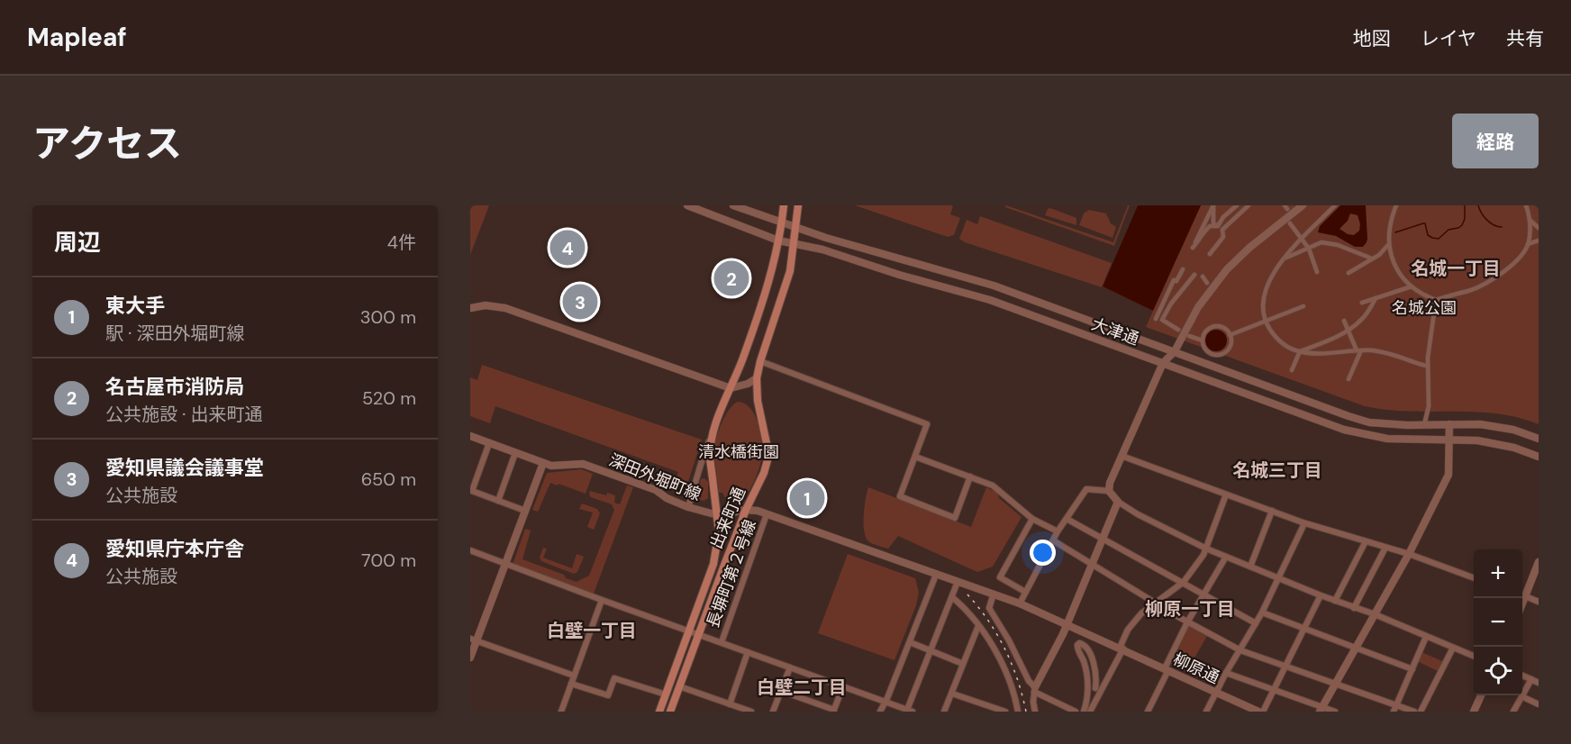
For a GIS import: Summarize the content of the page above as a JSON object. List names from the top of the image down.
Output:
{
  "streets": {
    "main road": ["出来町通"],
    "street": [
      "大津通",
      "深田外堀町線",
      "長塀町第２号線",
      "柳原通"
    ]
  },
  "crossings": [
    ["大津通", "出来町通"],
    ["深田外堀町線", "出来町通"],
    ["深田外堀町線", "長塀町第２号線"],
    ["深田外堀町線", "柳原通"]
  ],
  "districts": [
    "名城一丁目",
    "名城三丁目",
    "柳原一丁目",
    "白壁一丁目",
    "白壁二丁目"
  ],
  "parks": ["名城公園", "清水橋街園"],
  "page": {
    "header": "Mapleaf",
    "nav": ["地図", "レイヤ", "共有"],
    "title": "アクセス",
    "buttons": "経路",
    "heading": ["周辺", "4件"],
    "pins": [
      "4",
      "2",
      "3",
      "1"
    ],
    "list": [
      {
        "mark": "1",
        "name": "東大手",
        "note": "駅 · 深田外堀町線",
        "value": "300 m"
      },
      {
        "mark": "2",
        "name": "名古屋市消防局",
        "note": "公共施設 · 出来町通",
        "value": "520 m"
      },
      {
        "mark": "3",
        "name": "愛知県議会議事堂",
        "note": "公共施設",
        "value": "650 m"
      },
      {
        "mark": "4",
        "name": "愛知県庁本庁舎",
        "note": "公共施設",
        "value": "700 m"
      }
    ],
    "map_buttons": ["+", "−"]
  }
}
